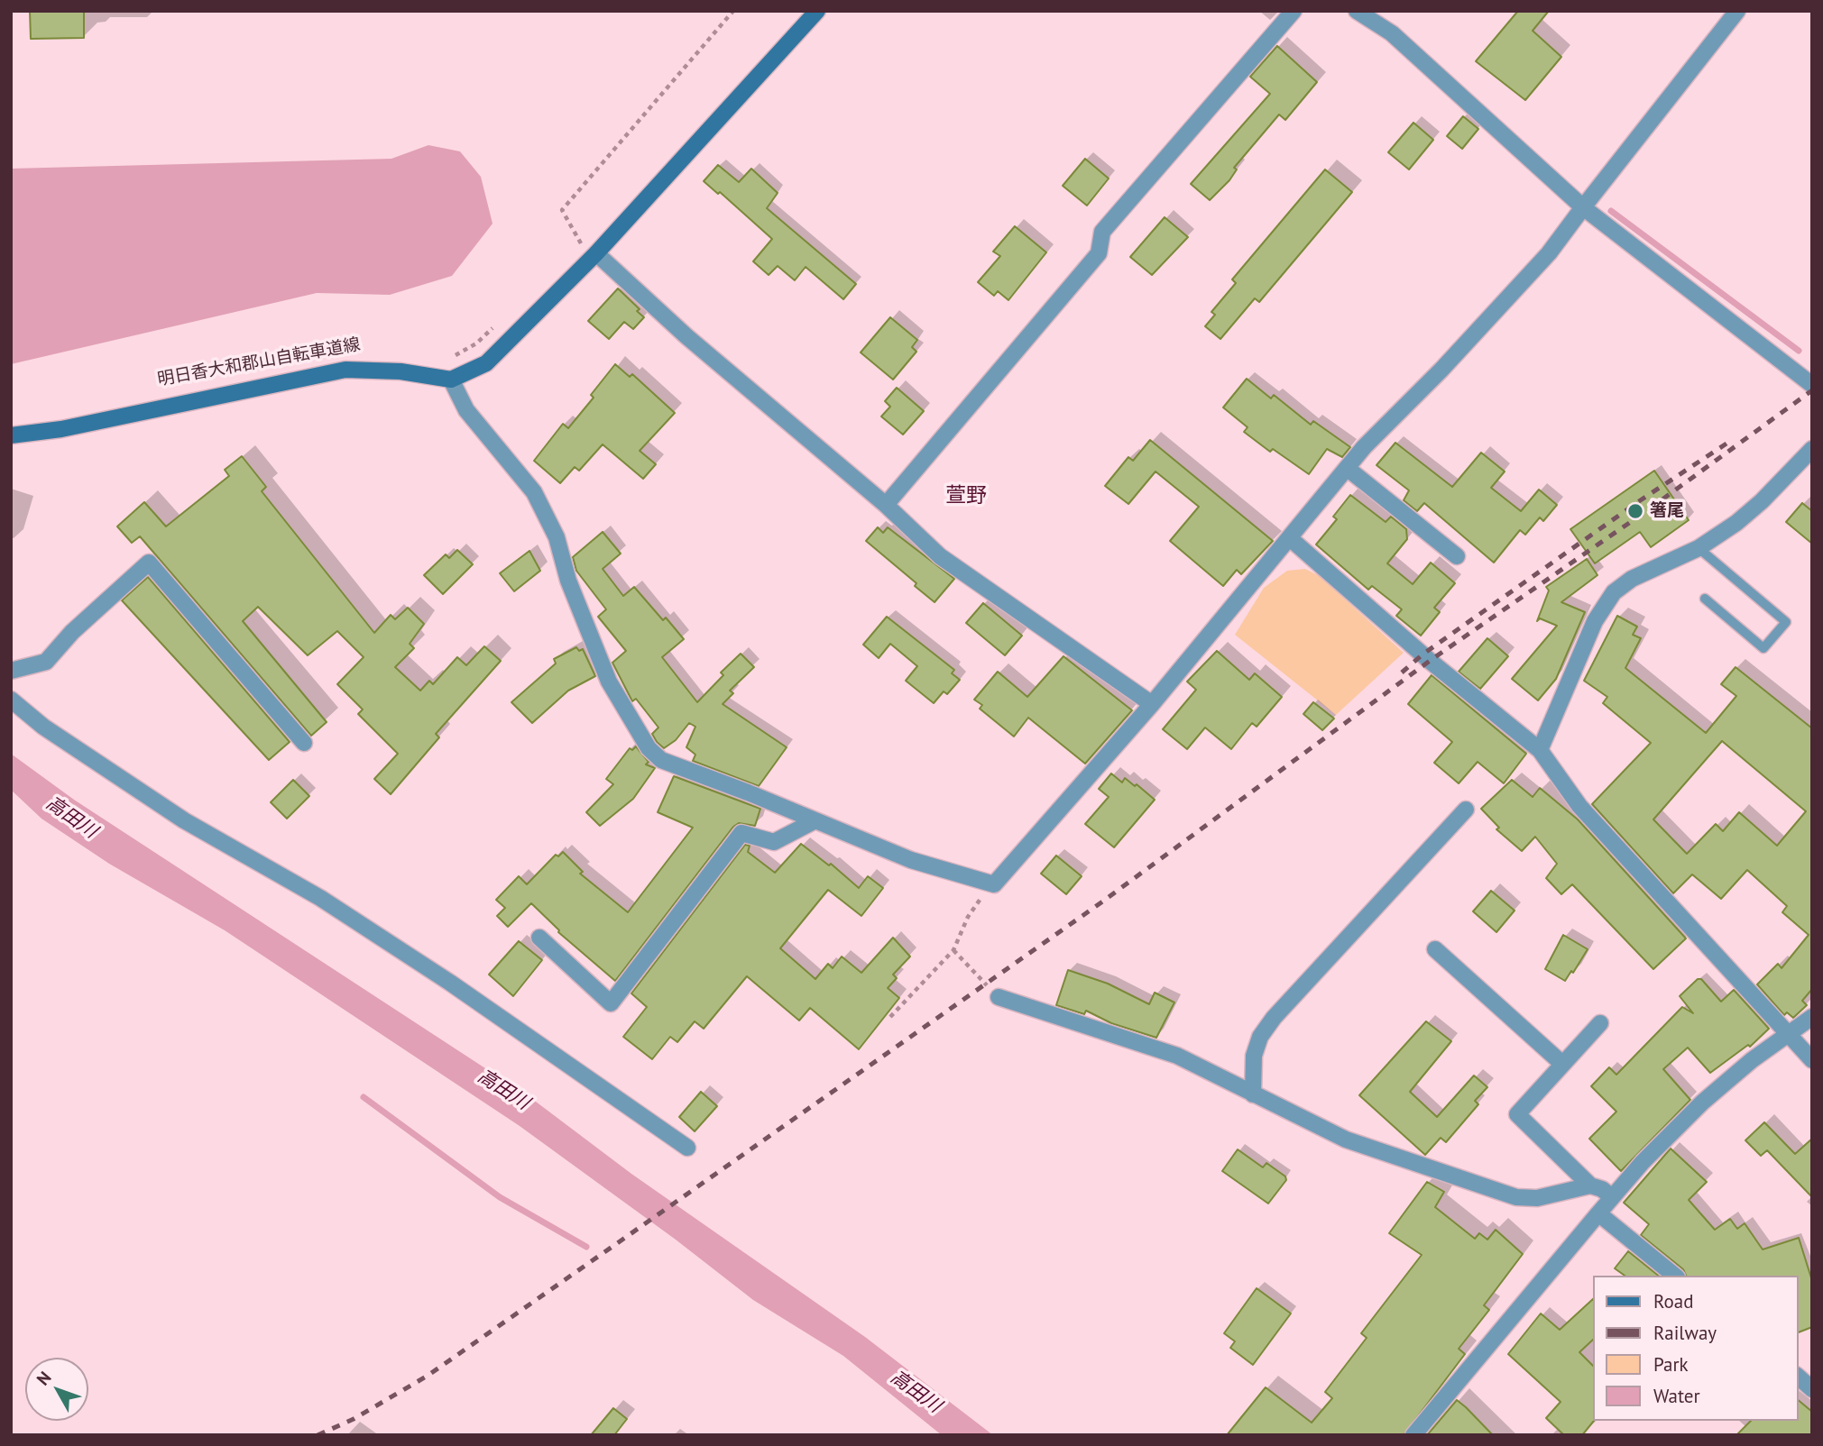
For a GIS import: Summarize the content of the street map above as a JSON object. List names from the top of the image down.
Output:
{
  "districts": ["萱野"],
  "water": ["高田川"],
  "places": ["箸尾"],
  "legend": [
    "Road",
    "Railway",
    "Park",
    "Water"
  ],
  "north": "top left"
}
